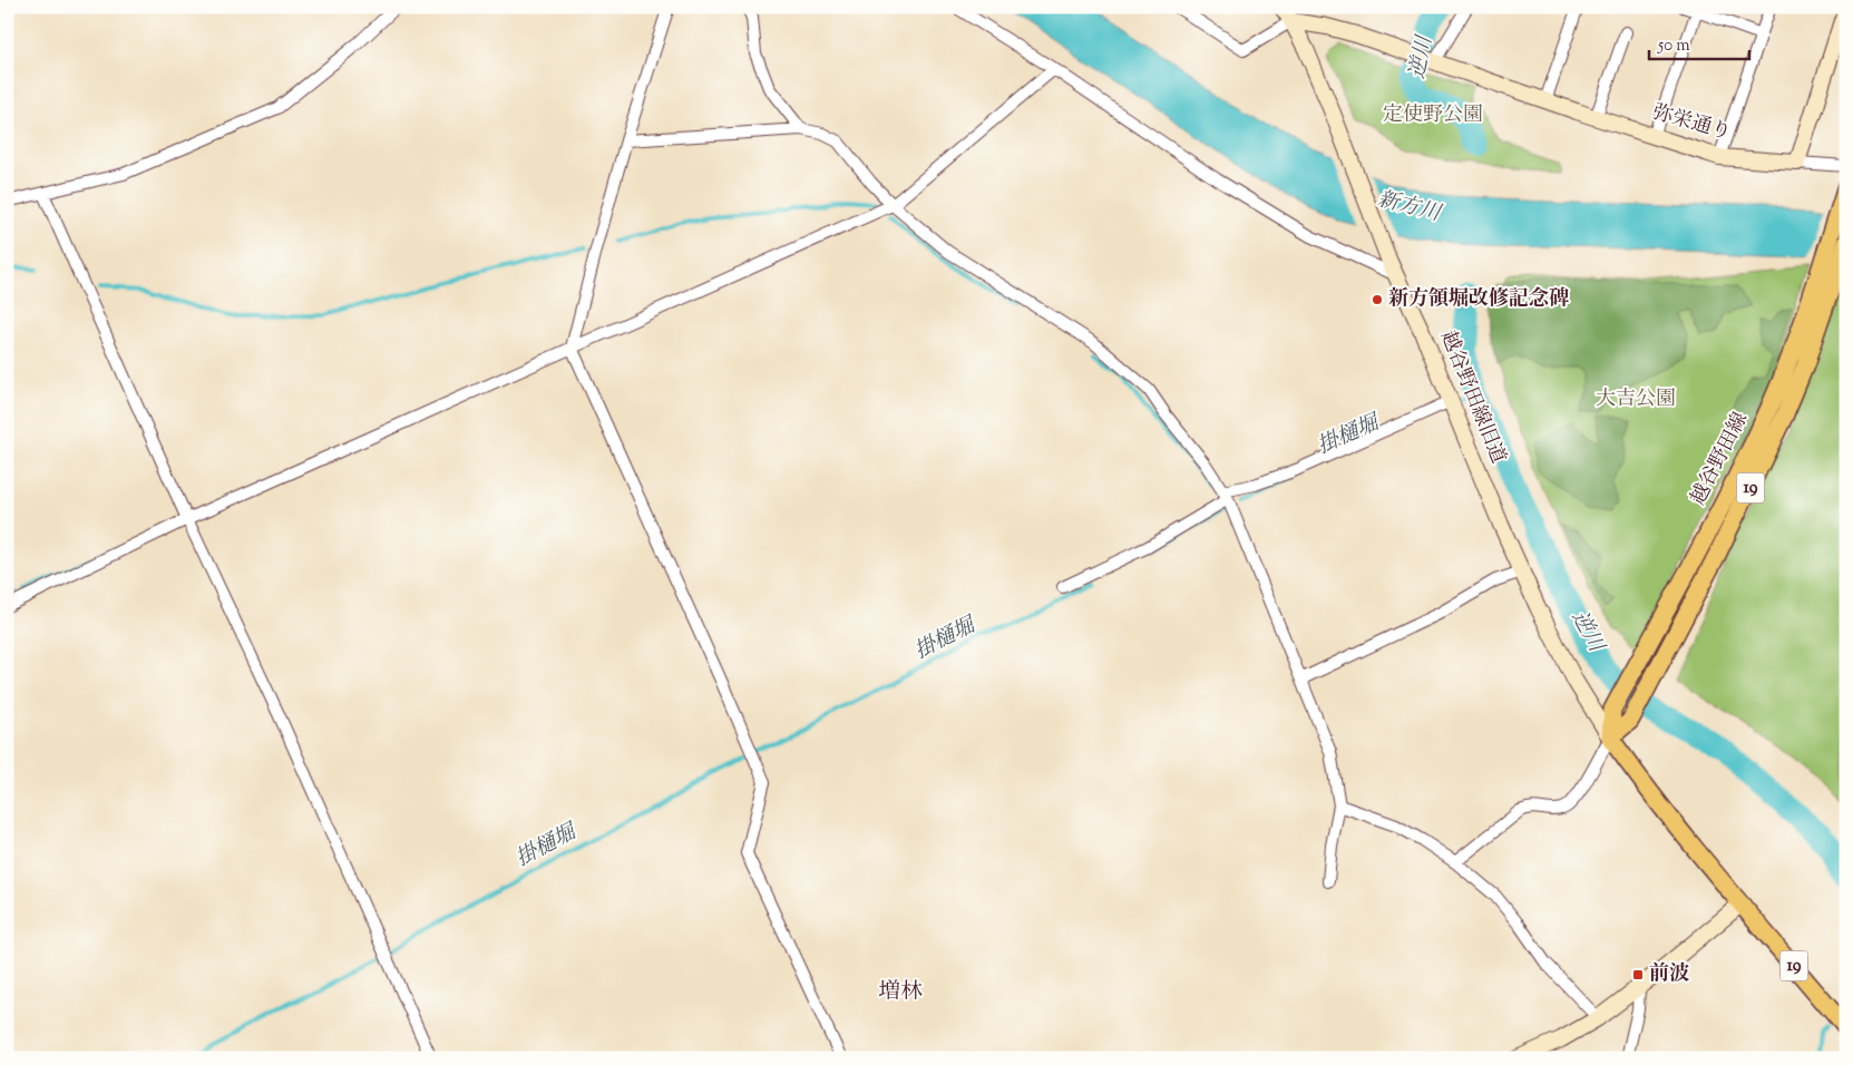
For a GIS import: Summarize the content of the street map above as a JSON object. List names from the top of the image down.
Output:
{
  "streets": {
    "main road": ["越谷野田線", "19"],
    "street": ["弥栄通り", "越谷野田線旧道"]
  },
  "crossings": [
    ["弥栄通り", "越谷野田線旧道"],
    ["越谷野田線旧道", "越谷野田線"],
    ["越谷野田線旧道", "19"],
    ["越谷野田線", "19"]
  ],
  "districts": ["増林"],
  "water": ["逆川", "新方川", "掛樋堀"],
  "parks": ["定使野公園", "大吉公園"],
  "places": {
    "other": ["新方領堀改修記念碑"],
    "transit": ["前波"]
  },
  "scale_bar": "50 m"
}
